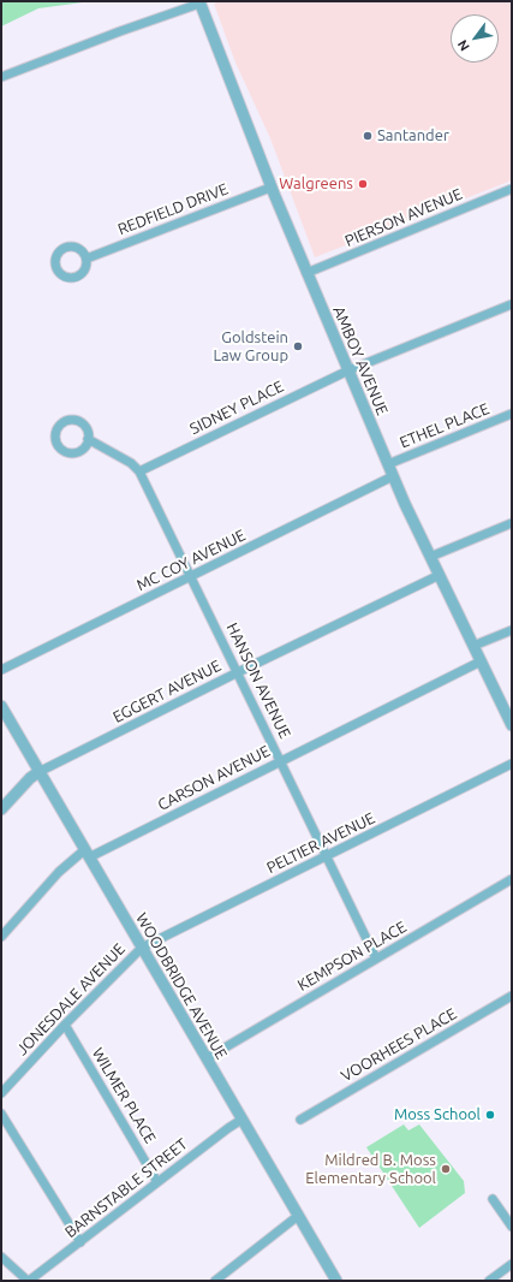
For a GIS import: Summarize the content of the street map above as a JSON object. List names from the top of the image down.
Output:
{
  "streets": {
    "street": [
      "REDFIELD DRIVE",
      "PIERSON AVENUE",
      "AMBOY AVENUE",
      "SIDNEY PLACE",
      "ETHEL PLACE",
      "MC COY AVENUE",
      "HANSON AVENUE",
      "EGGERT AVENUE",
      "CARSON AVENUE",
      "PELTIER AVENUE",
      "KEMPSON PLACE",
      "WOODBRIDGE AVENUE",
      "JONESDALE AVENUE",
      "VOORHEES PLACE",
      "WILMER PLACE",
      "BARNSTABLE STREET"
    ]
  },
  "crossings": [
    ["REDFIELD DRIVE", "AMBOY AVENUE"],
    ["PIERSON AVENUE", "AMBOY AVENUE"],
    ["AMBOY AVENUE", "SIDNEY PLACE"],
    ["AMBOY AVENUE", "ETHEL PLACE"],
    ["AMBOY AVENUE", "MC COY AVENUE"],
    ["AMBOY AVENUE", "EGGERT AVENUE"],
    ["AMBOY AVENUE", "CARSON AVENUE"],
    ["SIDNEY PLACE", "HANSON AVENUE"],
    ["MC COY AVENUE", "HANSON AVENUE"],
    ["HANSON AVENUE", "EGGERT AVENUE"],
    ["HANSON AVENUE", "CARSON AVENUE"],
    ["HANSON AVENUE", "PELTIER AVENUE"],
    ["HANSON AVENUE", "KEMPSON PLACE"],
    ["EGGERT AVENUE", "WOODBRIDGE AVENUE"],
    ["CARSON AVENUE", "WOODBRIDGE AVENUE"],
    ["PELTIER AVENUE", "WOODBRIDGE AVENUE"],
    ["PELTIER AVENUE", "JONESDALE AVENUE"],
    ["KEMPSON PLACE", "WOODBRIDGE AVENUE"],
    ["WOODBRIDGE AVENUE", "JONESDALE AVENUE"],
    ["WOODBRIDGE AVENUE", "BARNSTABLE STREET"],
    ["JONESDALE AVENUE", "WILMER PLACE"],
    ["WILMER PLACE", "BARNSTABLE STREET"]
  ],
  "places": [
    "Santander",
    "Walgreens",
    "Goldstein Law Group",
    "Moss School",
    "Mildred B. Moss Elementary School"
  ],
  "north": "bottom left"
}
